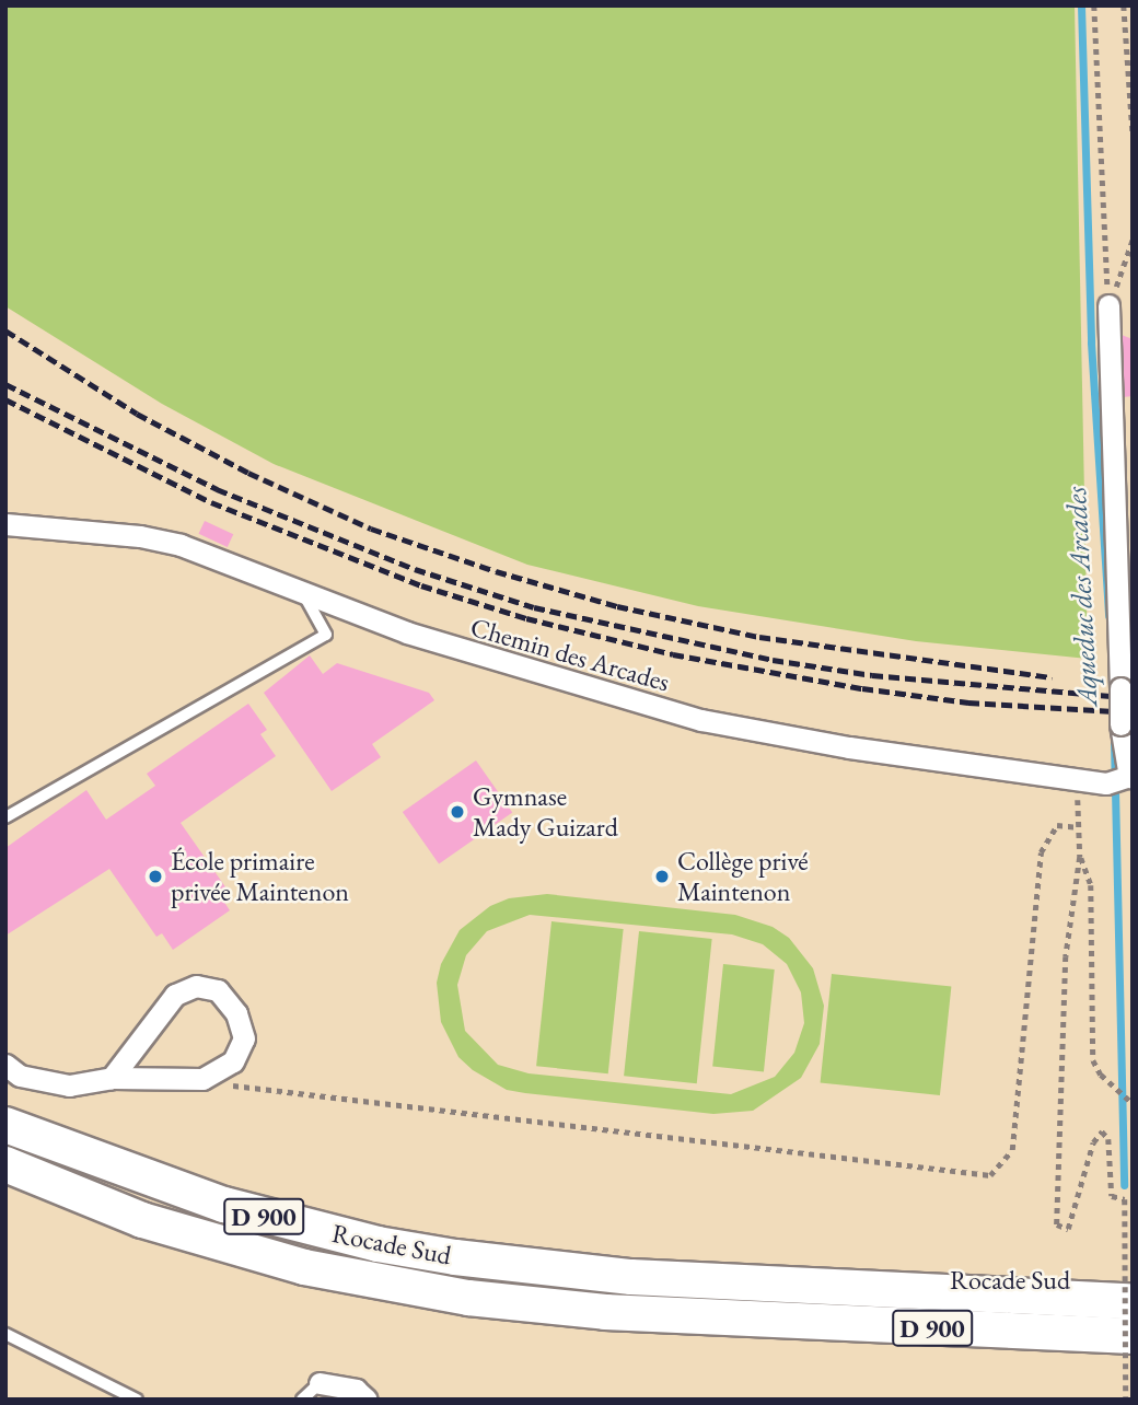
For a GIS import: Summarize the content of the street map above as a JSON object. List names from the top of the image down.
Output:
{
  "streets": {
    "main road": ["D 900", "Rocade Sud"],
    "street": ["Chemin des Arcades"]
  },
  "water": ["Aqueduc des Arcades"],
  "places": ["Gymnase Mady Guizard", "École primaire privée Maintenon", "Collège privé Maintenon"]
}
